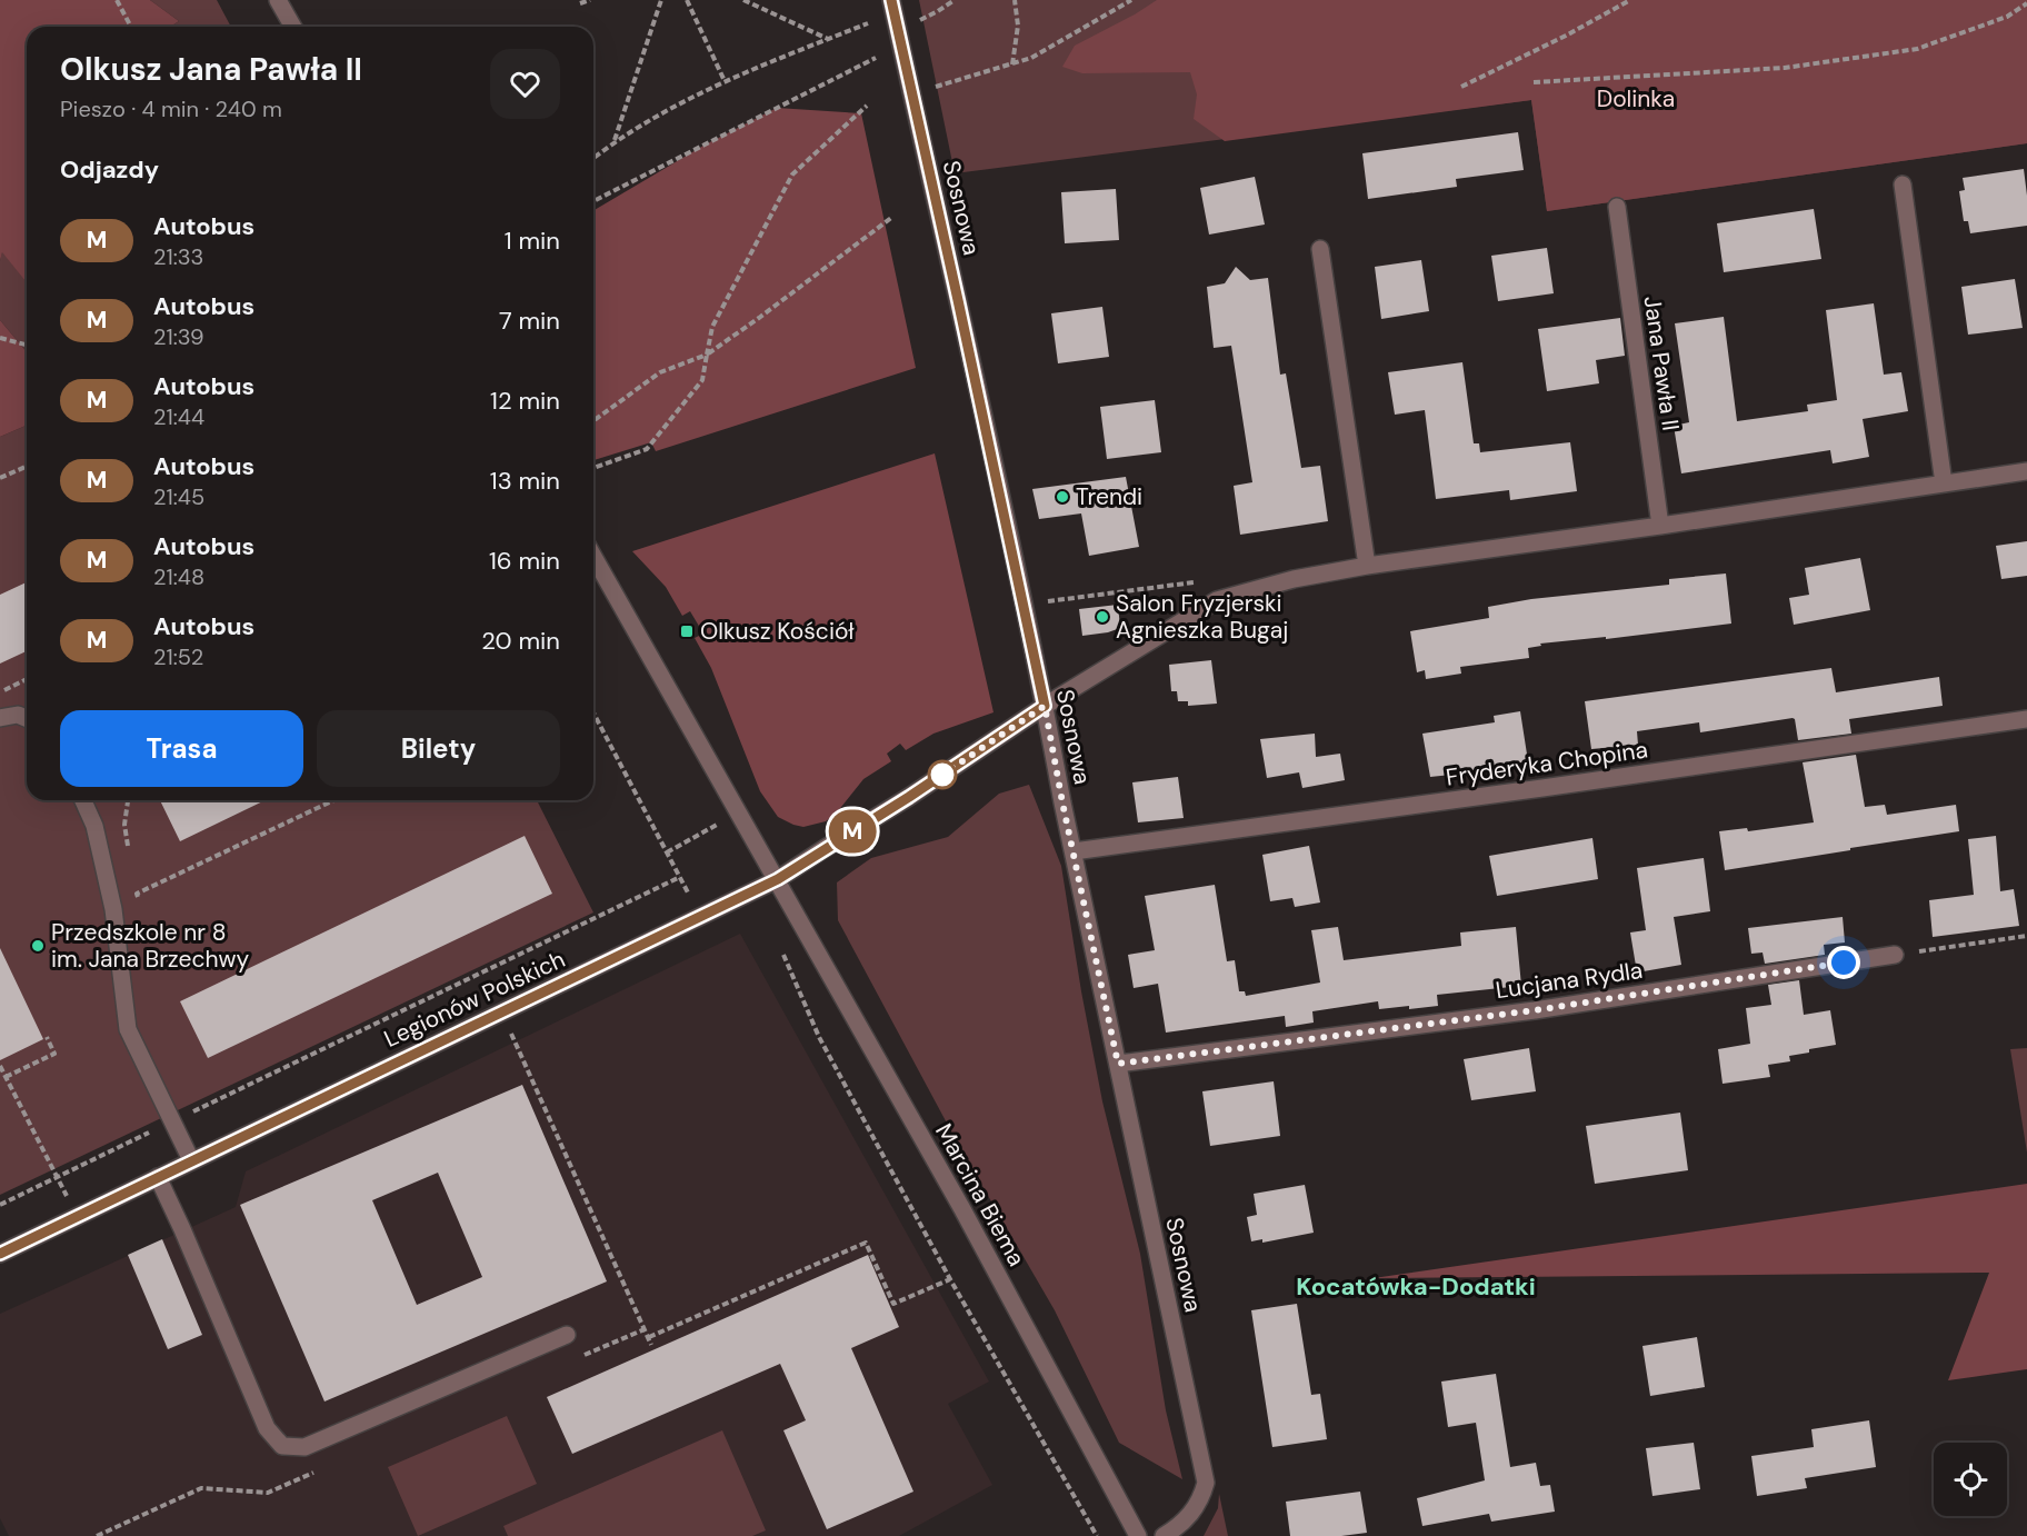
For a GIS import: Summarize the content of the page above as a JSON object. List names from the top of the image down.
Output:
{
  "streets": {
    "street": [
      "Sosnowa",
      "Jana Pawła II",
      "Fryderyka Chopina",
      "Lucjana Rydla",
      "Legionów Polskich",
      "Marcina Biema"
    ]
  },
  "crossings": [
    ["Sosnowa", "Fryderyka Chopina"],
    ["Sosnowa", "Lucjana Rydla"],
    ["Legionów Polskich", "Marcina Biema"]
  ],
  "districts": ["Kocatówka-Dodatki"],
  "parks": ["Dolinka"],
  "places": {
    "other": ["Trendi", "Salon Fryzjerski Agnieszka Bugaj", "Przedszkole nr 8 im. Jana Brzechwy"],
    "transit": ["Olkusz Kościół"]
  },
  "lines": ["bus line M"],
  "page": {
    "on_map": "M",
    "heading": [
      ["Olkusz Jana Pawła II", "Pieszo · 4 min · 240 m"],
      "Odjazdy"
    ],
    "list": [
      {
        "mark": "M",
        "name": "Autobus",
        "note": "21:33",
        "value": "1 min"
      },
      {
        "mark": "M",
        "name": "Autobus",
        "note": "21:39",
        "value": "7 min"
      },
      {
        "mark": "M",
        "name": "Autobus",
        "note": "21:44",
        "value": "12 min"
      },
      {
        "mark": "M",
        "name": "Autobus",
        "note": "21:45",
        "value": "13 min"
      },
      {
        "mark": "M",
        "name": "Autobus",
        "note": "21:48",
        "value": "16 min"
      },
      {
        "mark": "M",
        "name": "Autobus",
        "note": "21:52",
        "value": "20 min"
      }
    ],
    "buttons": ["Trasa", "Bilety"]
  }
}
